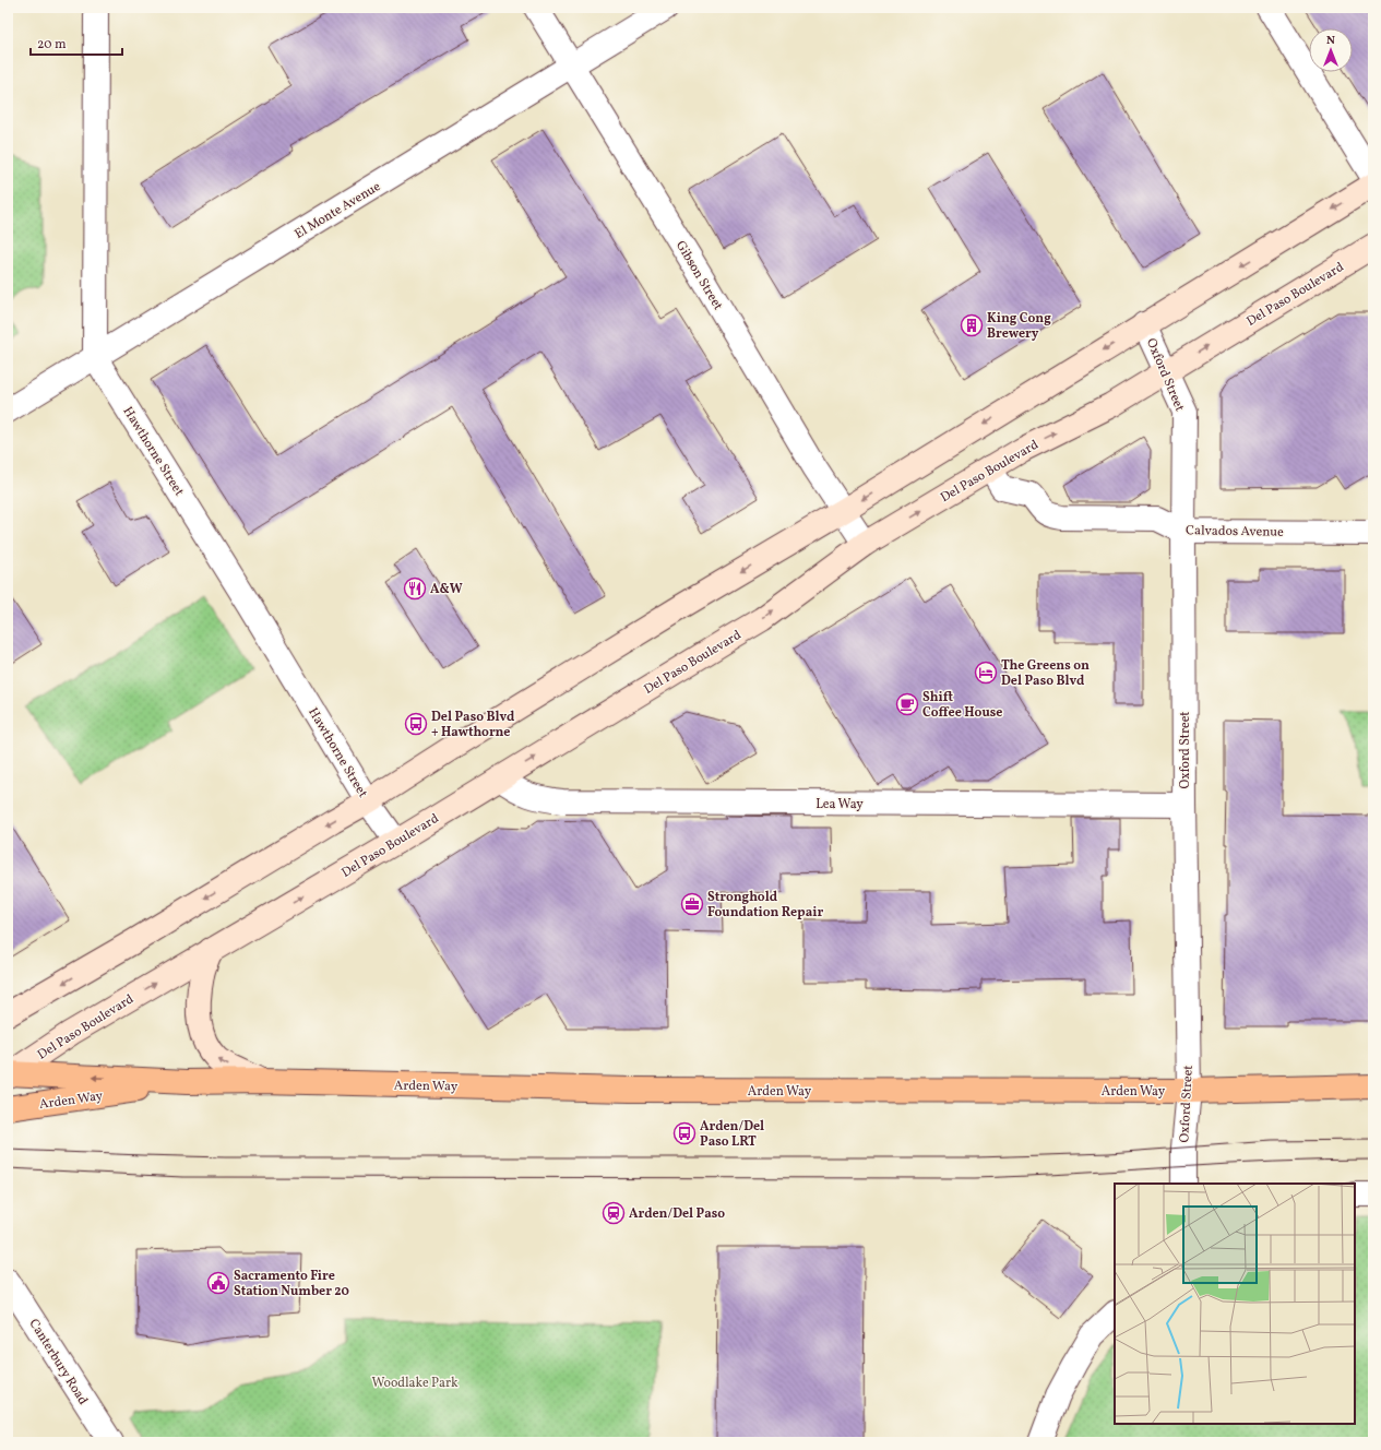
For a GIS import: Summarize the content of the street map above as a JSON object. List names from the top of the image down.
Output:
{
  "streets": {
    "main road": ["Del Paso Boulevard", "Arden Way"],
    "street": [
      "El Monte Avenue",
      "Gibson Street",
      "Oxford Street",
      "Hawthorne Street",
      "Calvados Avenue",
      "Lea Way",
      "Canterbury Road"
    ]
  },
  "crossings": [
    ["El Monte Avenue", "Gibson Street"],
    ["El Monte Avenue", "Hawthorne Street"],
    ["Gibson Street", "Del Paso Boulevard"],
    ["Del Paso Boulevard", "Oxford Street"],
    ["Del Paso Boulevard", "Hawthorne Street"],
    ["Del Paso Boulevard", "Calvados Avenue"],
    ["Del Paso Boulevard", "Lea Way"],
    ["Del Paso Boulevard", "Arden Way"],
    ["Oxford Street", "Calvados Avenue"],
    ["Oxford Street", "Lea Way"],
    ["Oxford Street", "Arden Way"]
  ],
  "parks": ["Woodlake Park"],
  "places": {
    "building": ["King Cong Brewery"],
    "restaurant": ["A&W"],
    "hotel": ["The Greens on Del Paso Blvd"],
    "cafe": ["Shift Coffee House"],
    "bus stop": ["Del Paso Blvd + Hawthorne", "Arden/Del Paso LRT"],
    "office": ["Stronghold Foundation Repair"],
    "station": ["Arden/Del Paso"],
    "public building": ["Sacramento Fire Station Number 20"]
  },
  "scale_bar": "20 m",
  "north": "top"
}
